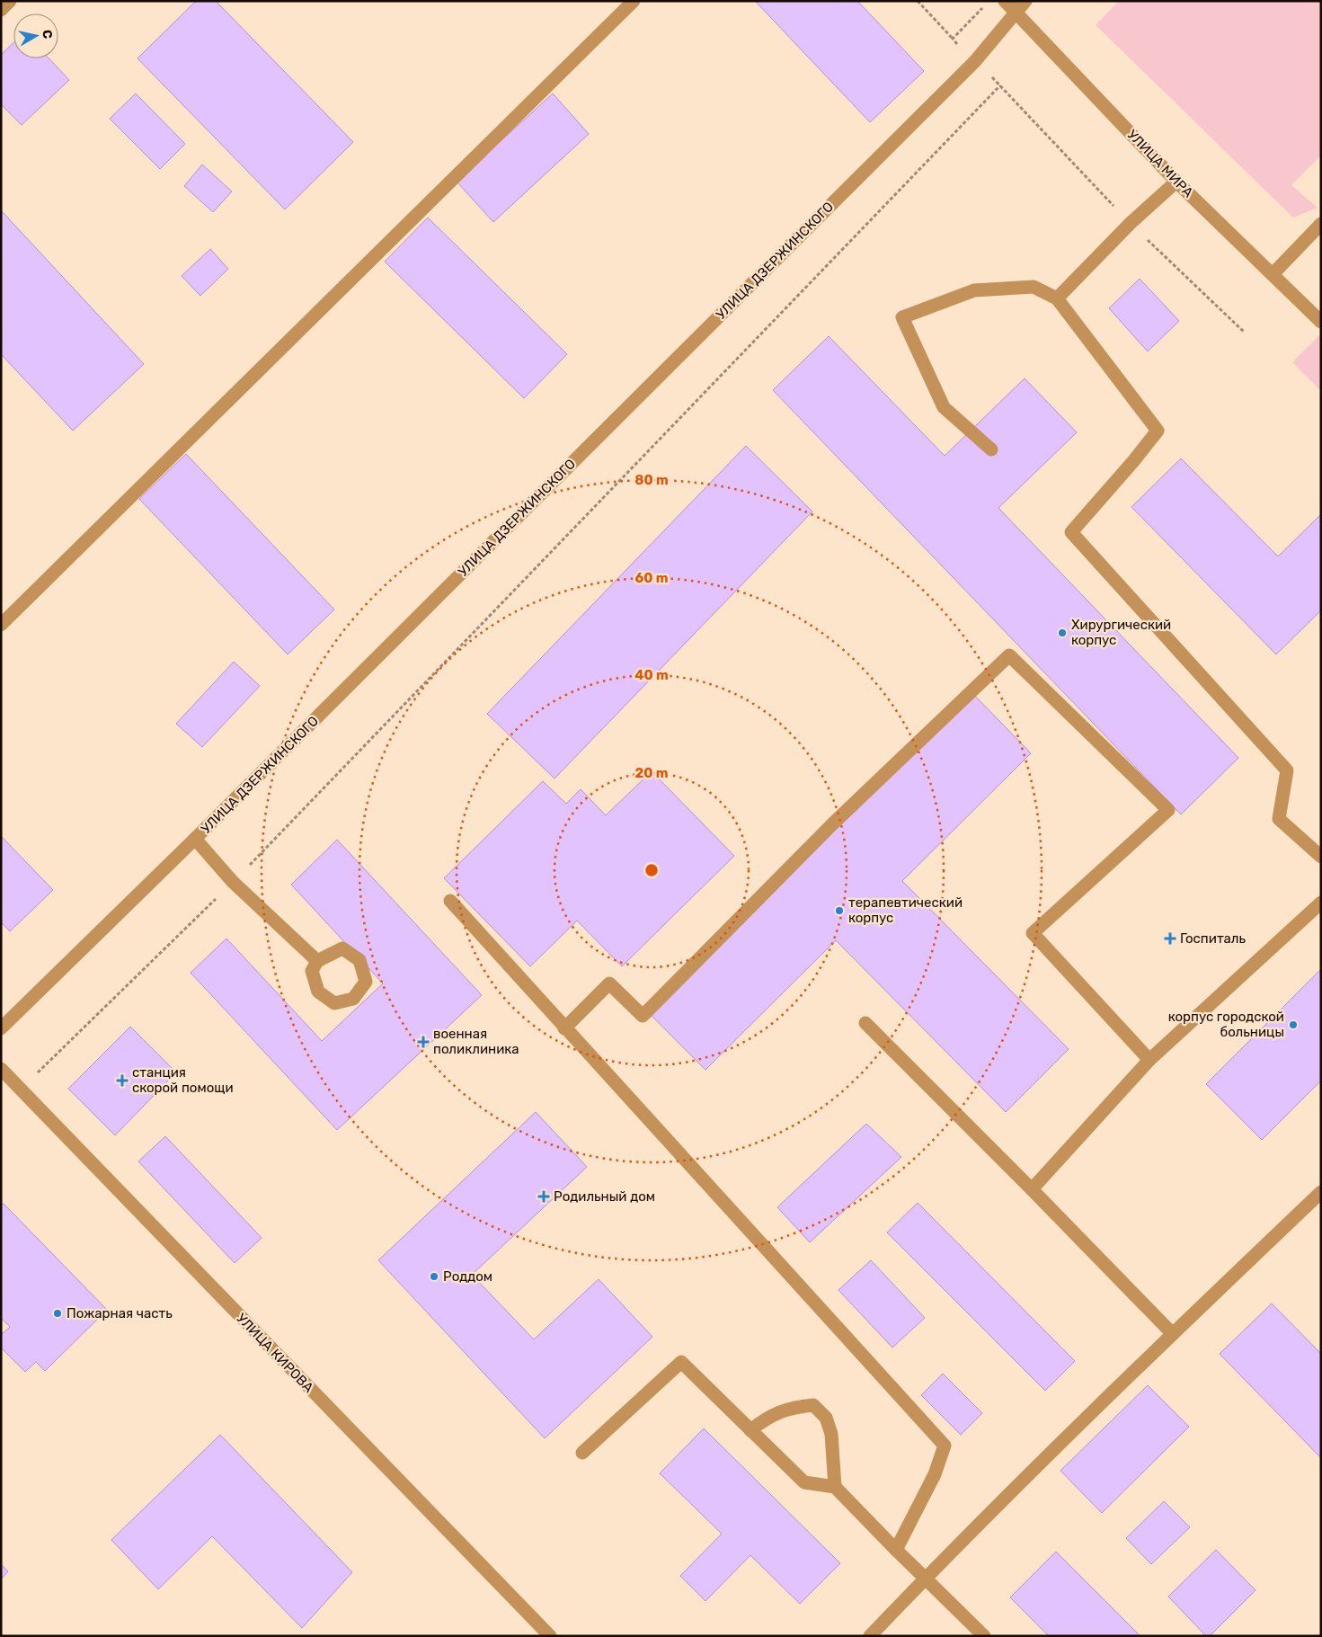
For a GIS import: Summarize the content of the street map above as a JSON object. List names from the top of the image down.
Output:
{
  "streets": {
    "street": ["УЛИЦА МИРА", "УЛИЦА ДЗЕРЖИНСКОГО", "УЛИЦА КИРОВА"]
  },
  "crossings": [
    ["УЛИЦА МИРА", "УЛИЦА ДЗЕРЖИНСКОГО"]
  ],
  "places": {
    "other": [
      "Хирургический корпус",
      "терапевтический корпус",
      "корпус городской больницы",
      "Роддом",
      "Пожарная часть"
    ],
    "health": [
      "Госпиталь",
      "военная поликлиника",
      "станция скорой помощи",
      "Родильный дом"
    ]
  },
  "north": "right",
  "rings": [
    "80 m",
    "60 m",
    "40 m",
    "20 m"
  ]
}
